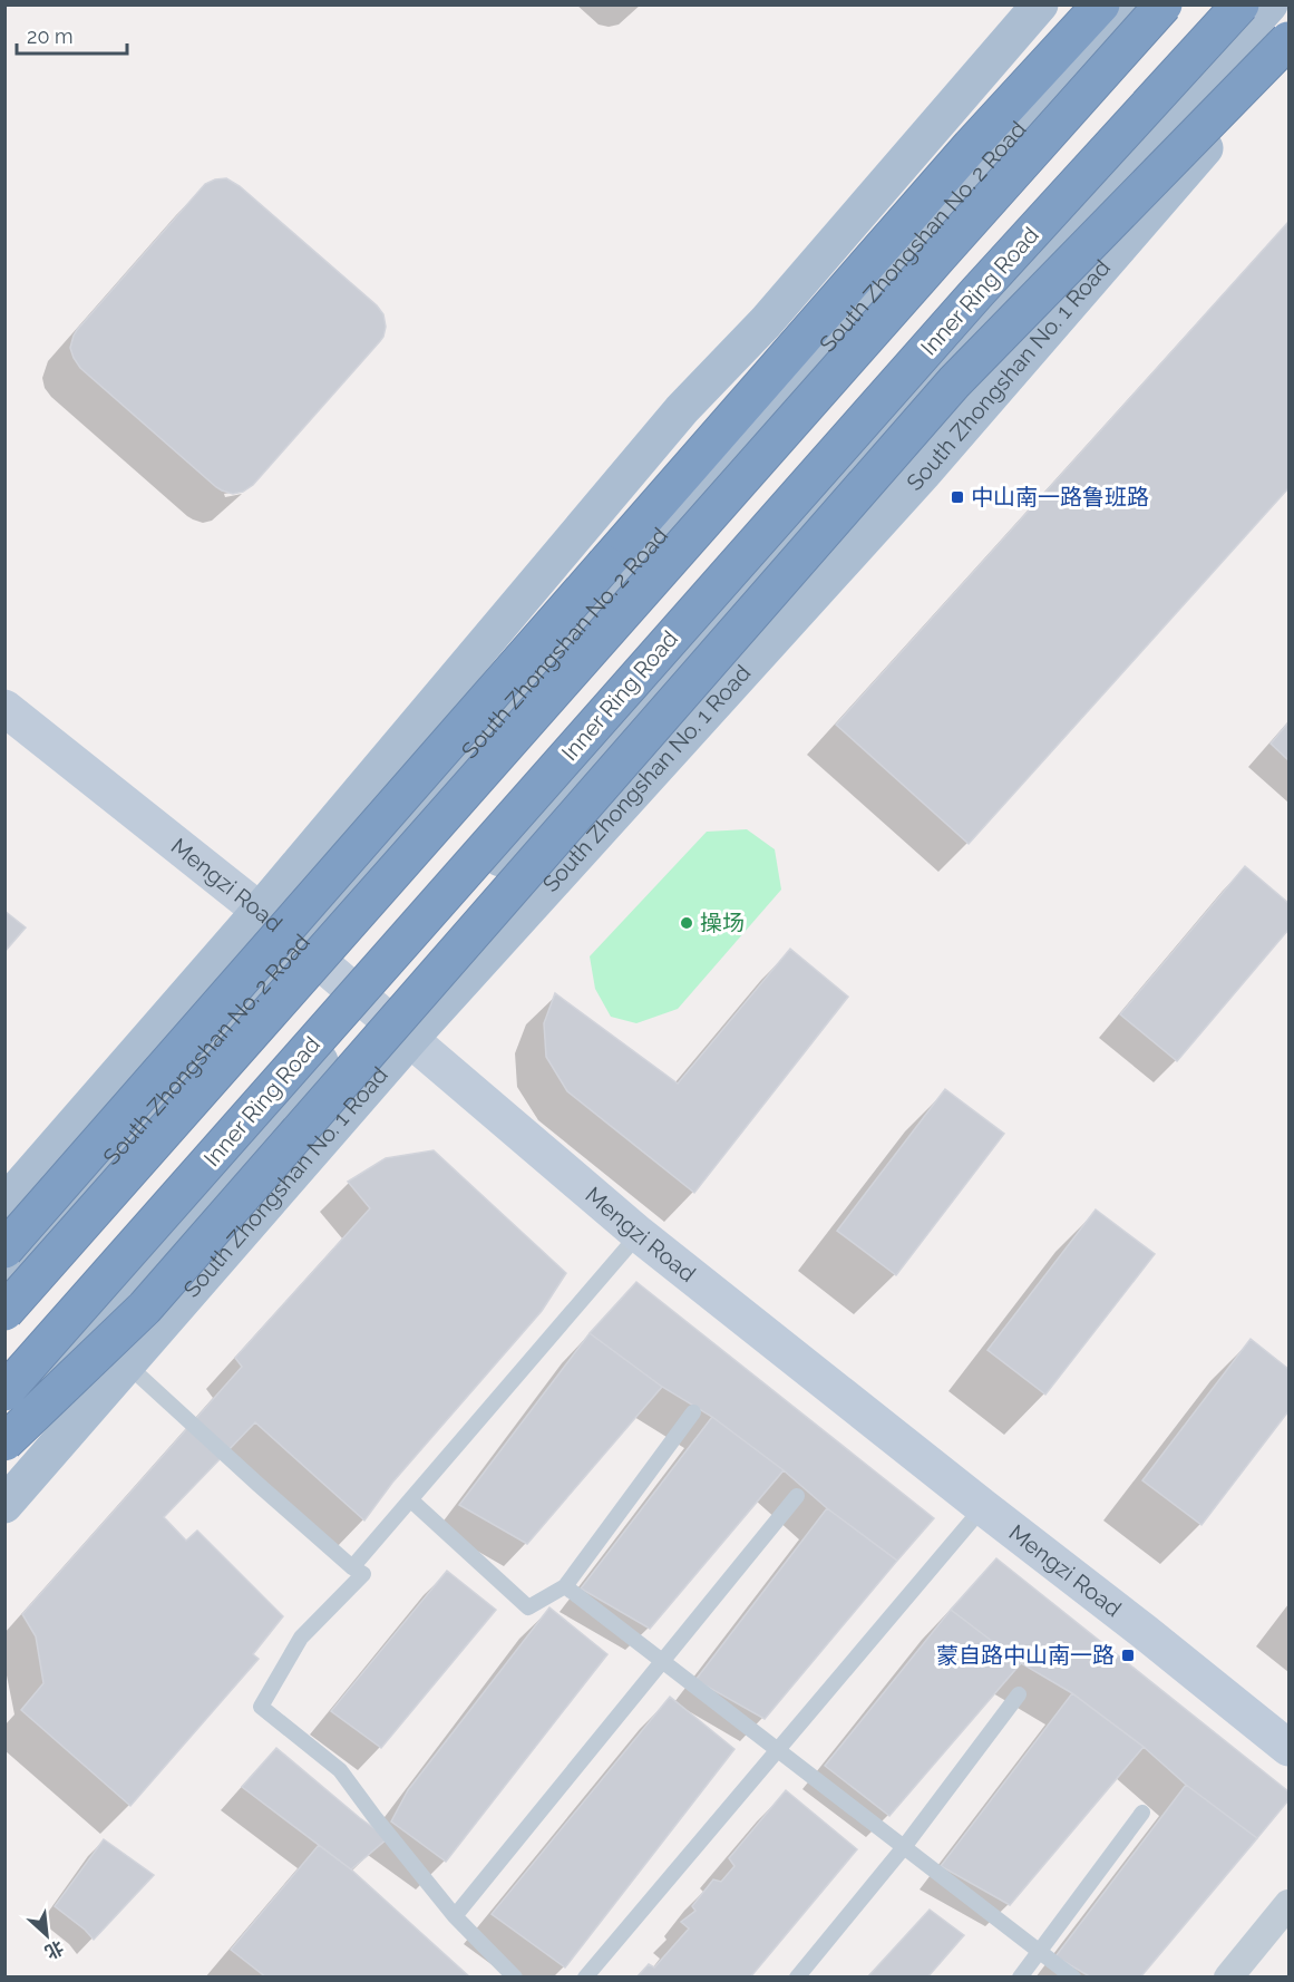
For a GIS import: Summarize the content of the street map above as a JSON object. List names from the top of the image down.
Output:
{
  "streets": {
    "highway": ["Inner Ring Road"],
    "main road": ["South Zhongshan No. 2 Road", "South Zhongshan No. 1 Road"],
    "street": ["Mengzi Road"]
  },
  "crossings": [
    ["South Zhongshan No. 2 Road", "Mengzi Road"],
    ["South Zhongshan No. 1 Road", "Mengzi Road"]
  ],
  "places": {
    "transit": ["中山南一路鲁班路", "蒙自路中山南一路"],
    "other": ["操场"]
  },
  "scale_bar": "20 m",
  "north": "bottom right"
}
